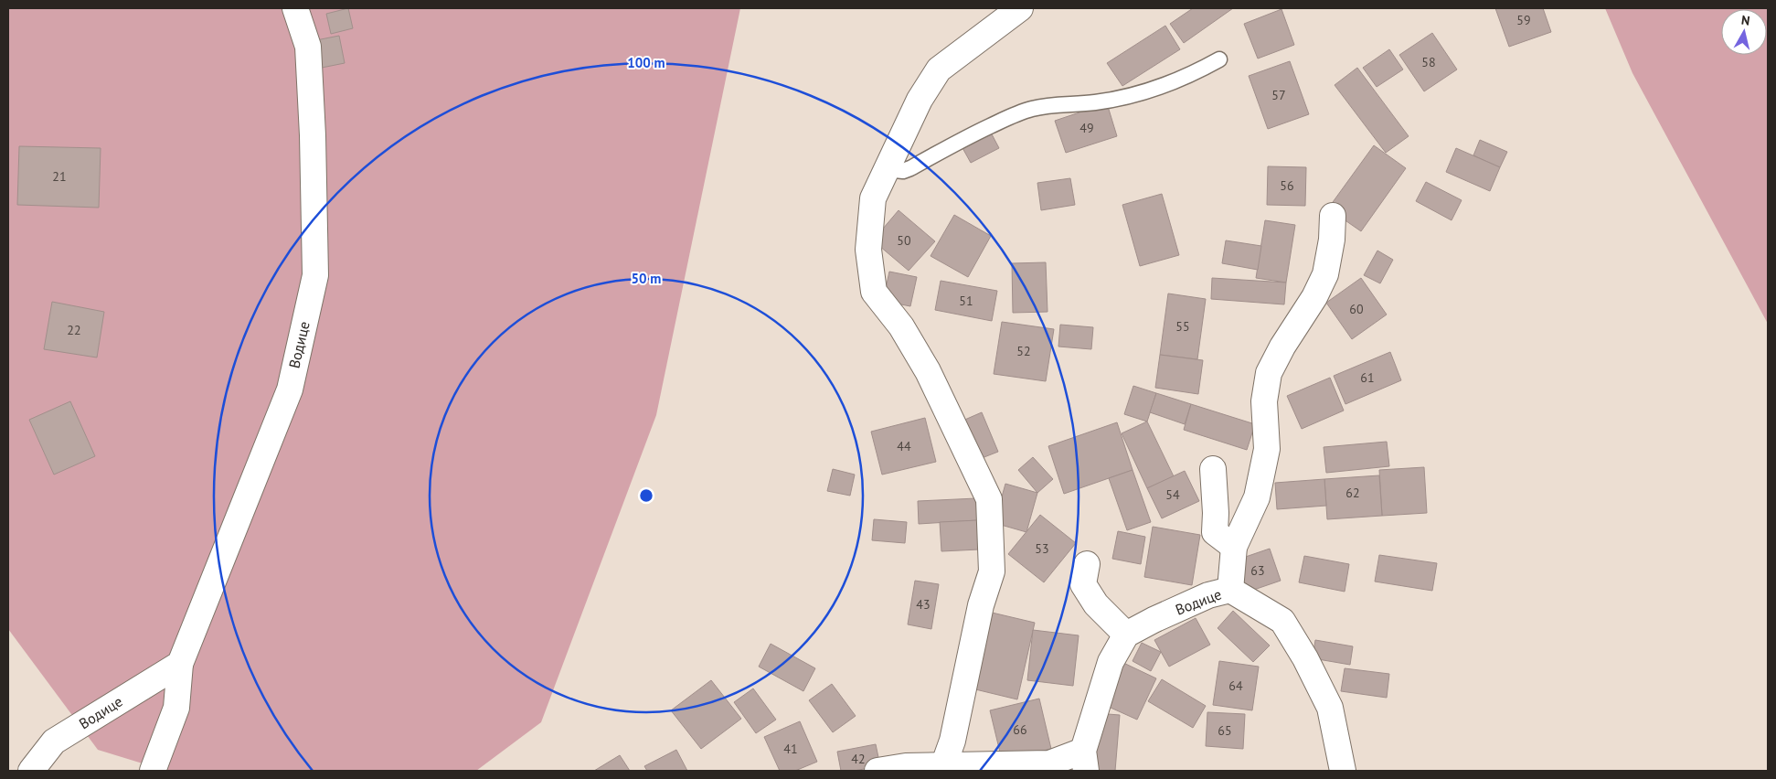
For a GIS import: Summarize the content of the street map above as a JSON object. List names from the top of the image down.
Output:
{
  "streets": {
    "street": ["Водице"]
  },
  "house_numbers": [
    "59",
    "58",
    "57",
    "49",
    "21",
    "56",
    "50",
    "51",
    "60",
    "55",
    "22",
    "52",
    "61",
    "44",
    "62",
    "54",
    "53",
    "63",
    "43",
    "64",
    "66",
    "65",
    "41",
    "42"
  ],
  "north": "top",
  "rings": ["100 m", "50 m"]
}
